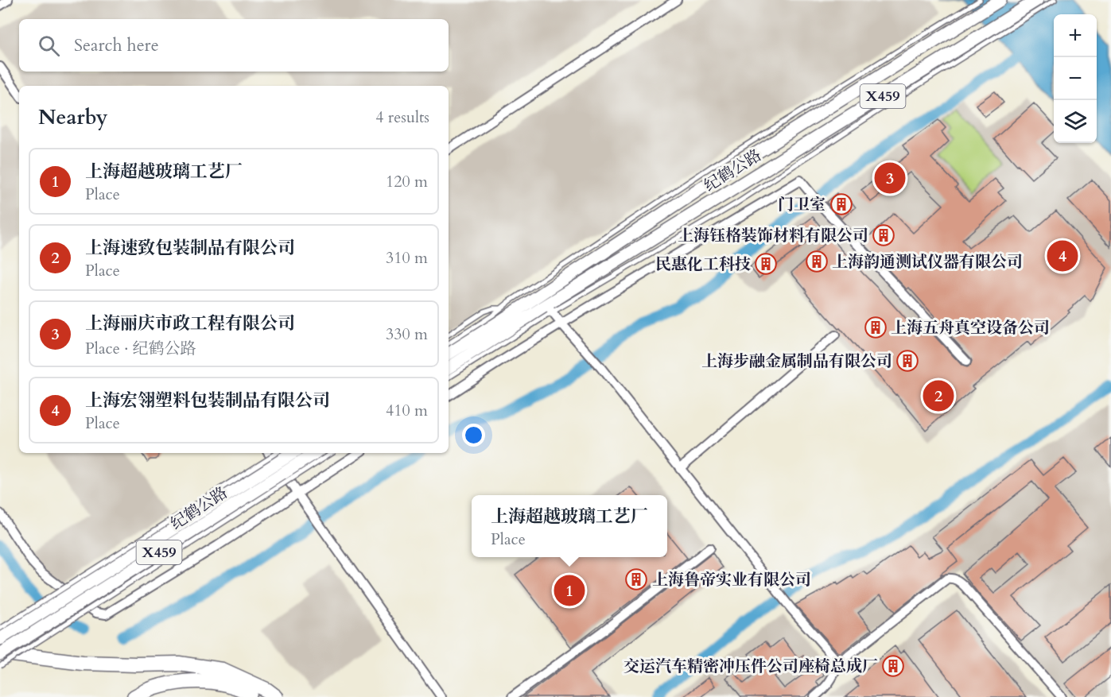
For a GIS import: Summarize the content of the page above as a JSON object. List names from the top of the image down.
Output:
{
  "streets": {
    "main road": ["X459", "纪鹤公路"]
  },
  "places": {
    "building": [
      "门卫室",
      "上海钰格装饰材料有限公司",
      "上海韵通测试仪器有限公司",
      "民惠化工科技",
      "上海五舟真空设备公司",
      "上海步融金属制品有限公司",
      "上海鲁帝实业有限公司",
      "交运汽车精密冲压件公司座椅总成厂"
    ]
  },
  "page": {
    "map_buttons": ["+", "−"],
    "search": "Search here",
    "heading": ["Nearby", "4 results"],
    "list": [
      {
        "mark": "1",
        "name": "上海超越玻璃工艺厂",
        "note": "Place",
        "value": "120 m"
      },
      {
        "mark": "2",
        "name": "上海速致包装制品有限公司",
        "note": "Place",
        "value": "310 m"
      },
      {
        "mark": "3",
        "name": "上海丽庆市政工程有限公司",
        "note": "Place · 纪鹤公路",
        "value": "330 m"
      },
      {
        "mark": "4",
        "name": "上海宏翎塑料包装制品有限公司",
        "note": "Place",
        "value": "410 m"
      }
    ],
    "pins": [
      "3",
      "4",
      "2",
      "1"
    ],
    "popup": ["上海超越玻璃工艺厂", "Place"]
  }
}
